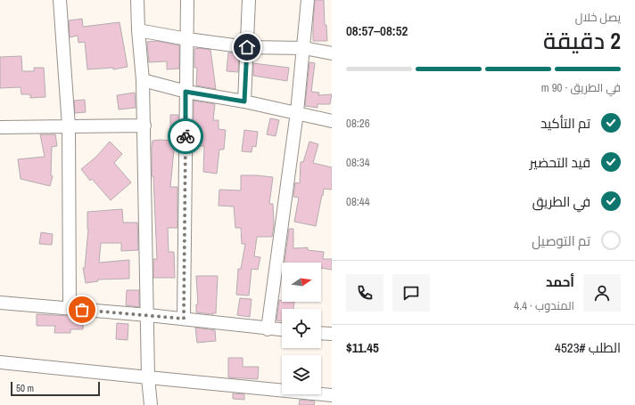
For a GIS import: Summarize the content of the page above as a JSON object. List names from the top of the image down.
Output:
{
  "scale_bar": "50 m",
  "north": "right",
  "page": {
    "heading": ["2 دقيقة", "يصل خلال", "08:52–08:57"],
    "panel": [
      "أحمد",
      "المندوب · 4.4",
      "الطلب #4523",
      "$11.45"
    ],
    "bar": "في الطريق · 90 m",
    "list": [
      ["تم التأكيد", "08:26"],
      ["قيد التحضير", "08:34"],
      ["في الطريق", "08:44"],
      "تم التوصيل"
    ],
    "scale": "50 m"
  }
}
